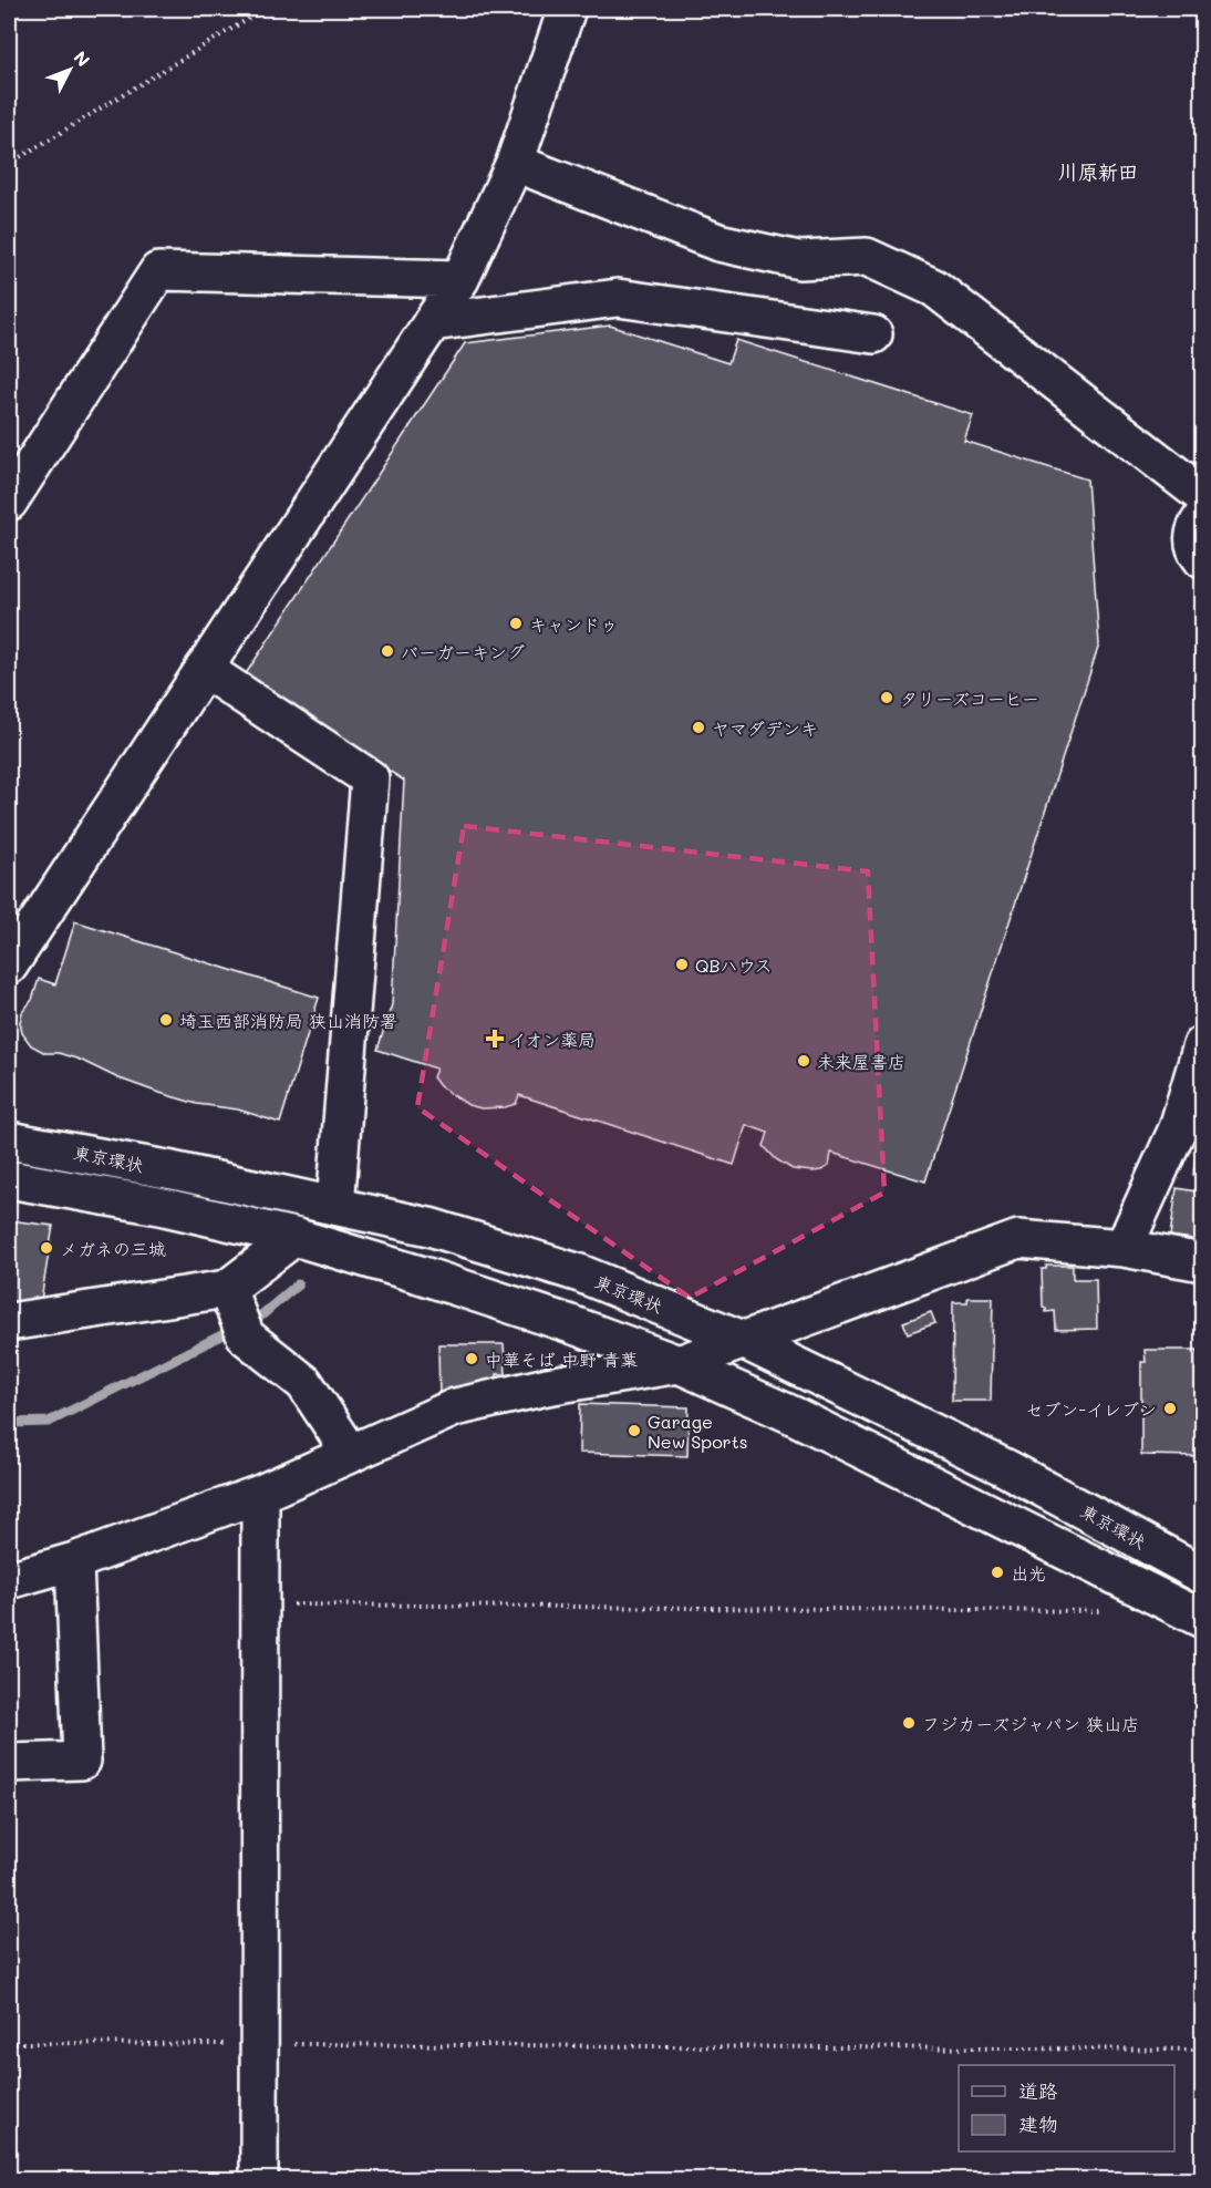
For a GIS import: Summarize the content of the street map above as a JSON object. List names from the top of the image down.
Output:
{
  "streets": {
    "main road": ["東京環状"]
  },
  "districts": ["川原新田"],
  "places": {
    "other": [
      "キャンドゥ",
      "バーガーキング",
      "タリーズコーヒー",
      "ヤマダデンキ",
      "QBハウス",
      "埼玉西部消防局 狭山消防署",
      "未来屋書店",
      "メガネの三城",
      "中華そば 中野 青葉",
      "セブン-イレブン",
      "Garage New Sports",
      "出光",
      "フジカーズジャパン 狭山店"
    ],
    "health": ["イオン薬局"]
  },
  "legend": ["道路", "建物"],
  "north": "top right"
}
